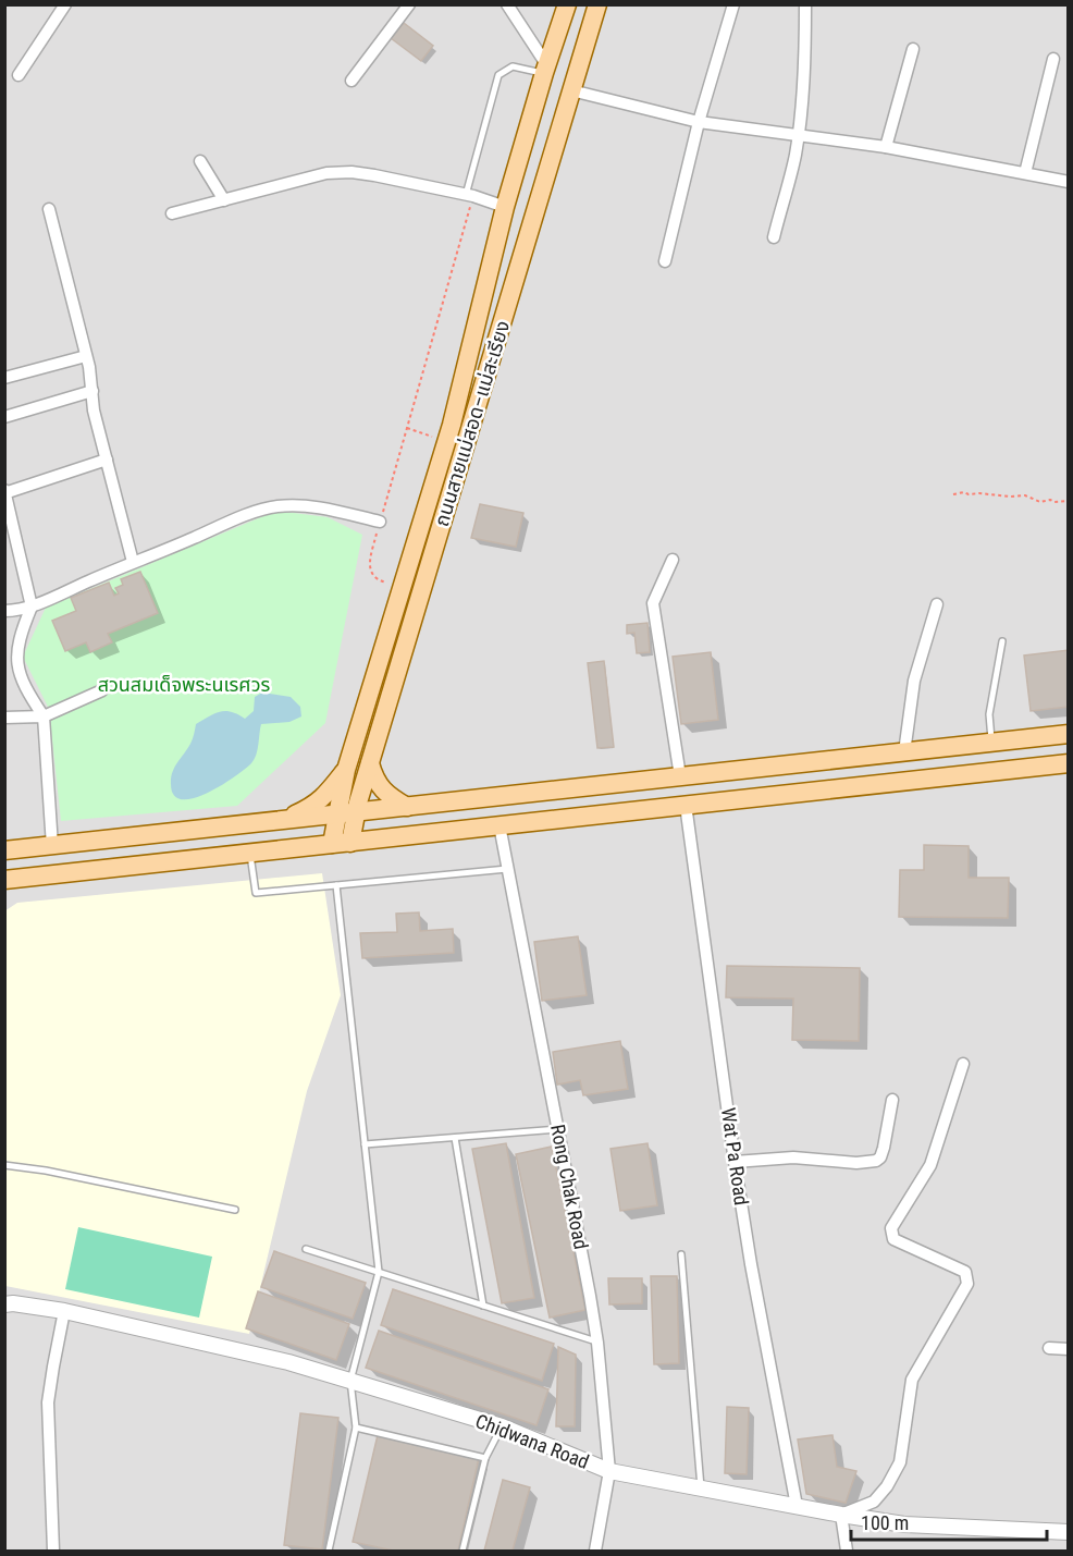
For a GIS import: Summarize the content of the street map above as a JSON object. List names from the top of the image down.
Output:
{
  "streets": {
    "main road": ["ถนนสายแม่สอด–แม่สะเรียง"],
    "street": ["Wat Pa Road", "Rong Chak Road", "Chidwana Road"]
  },
  "crossings": [
    ["Wat Pa Road", "Chidwana Road"],
    ["Rong Chak Road", "Chidwana Road"]
  ],
  "parks": ["สวนสมเด็จพระนเรศวร"],
  "scale_bar": "100 m"
}
